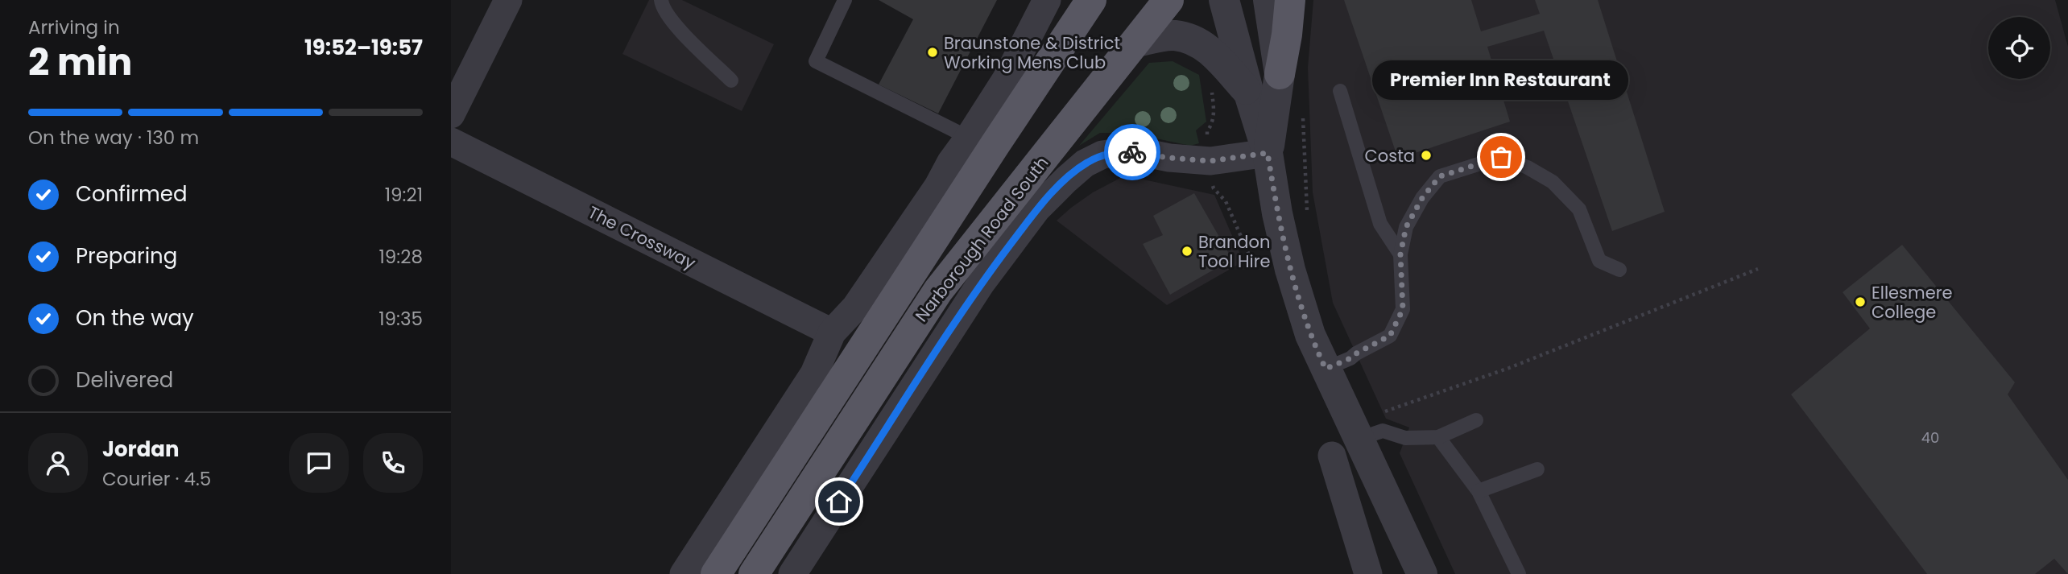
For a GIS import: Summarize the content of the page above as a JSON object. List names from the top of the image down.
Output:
{
  "streets": {
    "main road": ["Narborough Road South"],
    "street": ["The Crossway"]
  },
  "crossings": [
    ["The Crossway", "Narborough Road South"]
  ],
  "places": [
    "Braunstone & District Working Mens Club",
    "Costa",
    "Premier Inn Restaurant",
    "Brandon Tool Hire",
    "Ellesmere College"
  ],
  "house_numbers": ["40"],
  "page": {
    "heading": ["2 min", "Arriving in", "19:52–19:57"],
    "panel": ["Jordan", "Courier · 4.5"],
    "bubble": "Premier Inn Restaurant",
    "bar": "On the way · 130 m",
    "list": [
      ["Confirmed", "19:21"],
      ["Preparing", "19:28"],
      ["On the way", "19:35"],
      "Delivered"
    ]
  }
}
